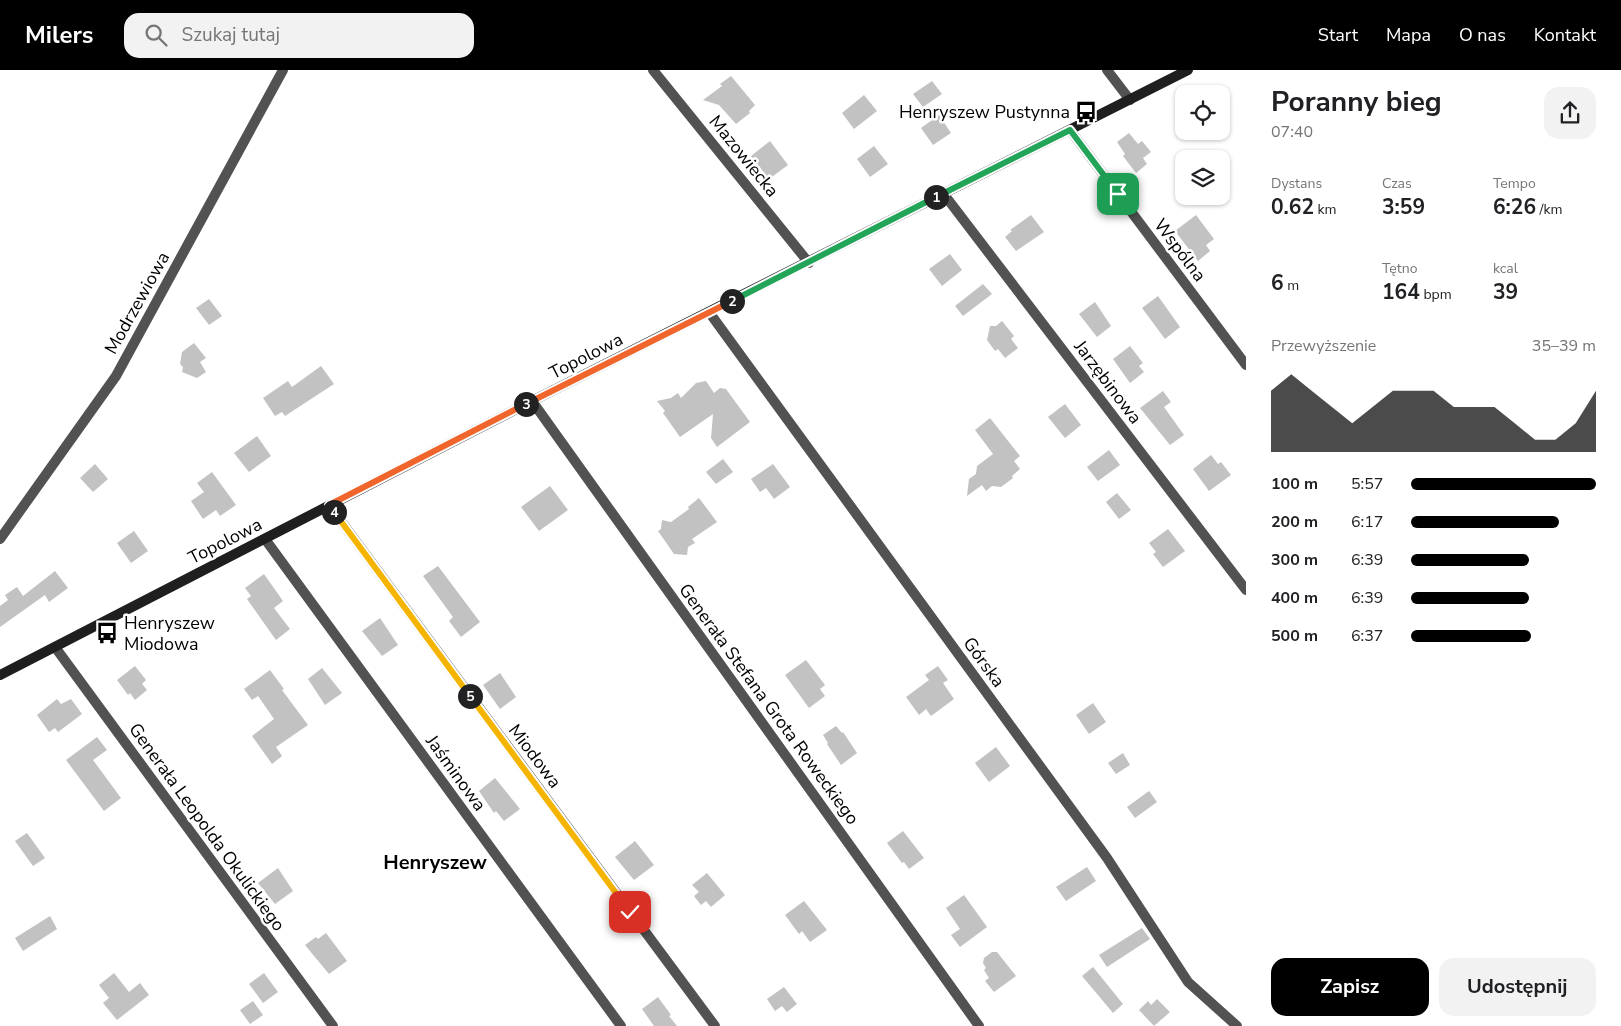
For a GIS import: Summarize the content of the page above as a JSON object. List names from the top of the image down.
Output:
{
  "streets": {
    "street": [
      "Mazowiecka",
      "Wspólna",
      "Modrzewiowa",
      "Topolowa",
      "Jarzębinowa",
      "Górska",
      "Generała Stefana Grota Roweckiego",
      "Miodowa",
      "Jaśminowa",
      "Generała Leopolda Okulickiego"
    ]
  },
  "crossings": [
    ["Mazowiecka", "Topolowa"],
    ["Wspólna", "Topolowa"],
    ["Topolowa", "Jarzębinowa"],
    ["Topolowa", "Górska"],
    ["Topolowa", "Generała Stefana Grota Roweckiego"],
    ["Topolowa", "Miodowa"],
    ["Topolowa", "Jaśminowa"],
    ["Topolowa", "Generała Leopolda Okulickiego"]
  ],
  "districts": ["Henryszew"],
  "places": {
    "bus stop": ["Henryszew Pustynna", "Henryszew Miodowa"]
  },
  "page": {
    "header": "Milers",
    "search": "Szukaj tutaj",
    "nav": [
      "Start",
      "Mapa",
      "O nas",
      "Kontakt"
    ],
    "heading": ["Poranny bieg", "07:40"],
    "stats": [
      ["Dystans", "0.62 km"],
      ["Czas", "3:59"],
      ["Tempo", "6:26 /km"],
      ["6 m"],
      ["Tętno", "164 bpm"],
      ["kcal", "39"]
    ],
    "pins": [
      "1",
      "2",
      "3",
      "4",
      "5"
    ],
    "chart": ["Przewyższenie", "35–39 m"],
    "list": [
      {
        "name": "100 m",
        "note": "5:57"
      },
      {
        "name": "200 m",
        "note": "6:17"
      },
      {
        "name": "300 m",
        "note": "6:39"
      },
      {
        "name": "400 m",
        "note": "6:39"
      },
      {
        "name": "500 m",
        "note": "6:37"
      }
    ],
    "buttons": ["Zapisz", "Udostępnij"]
  }
}
